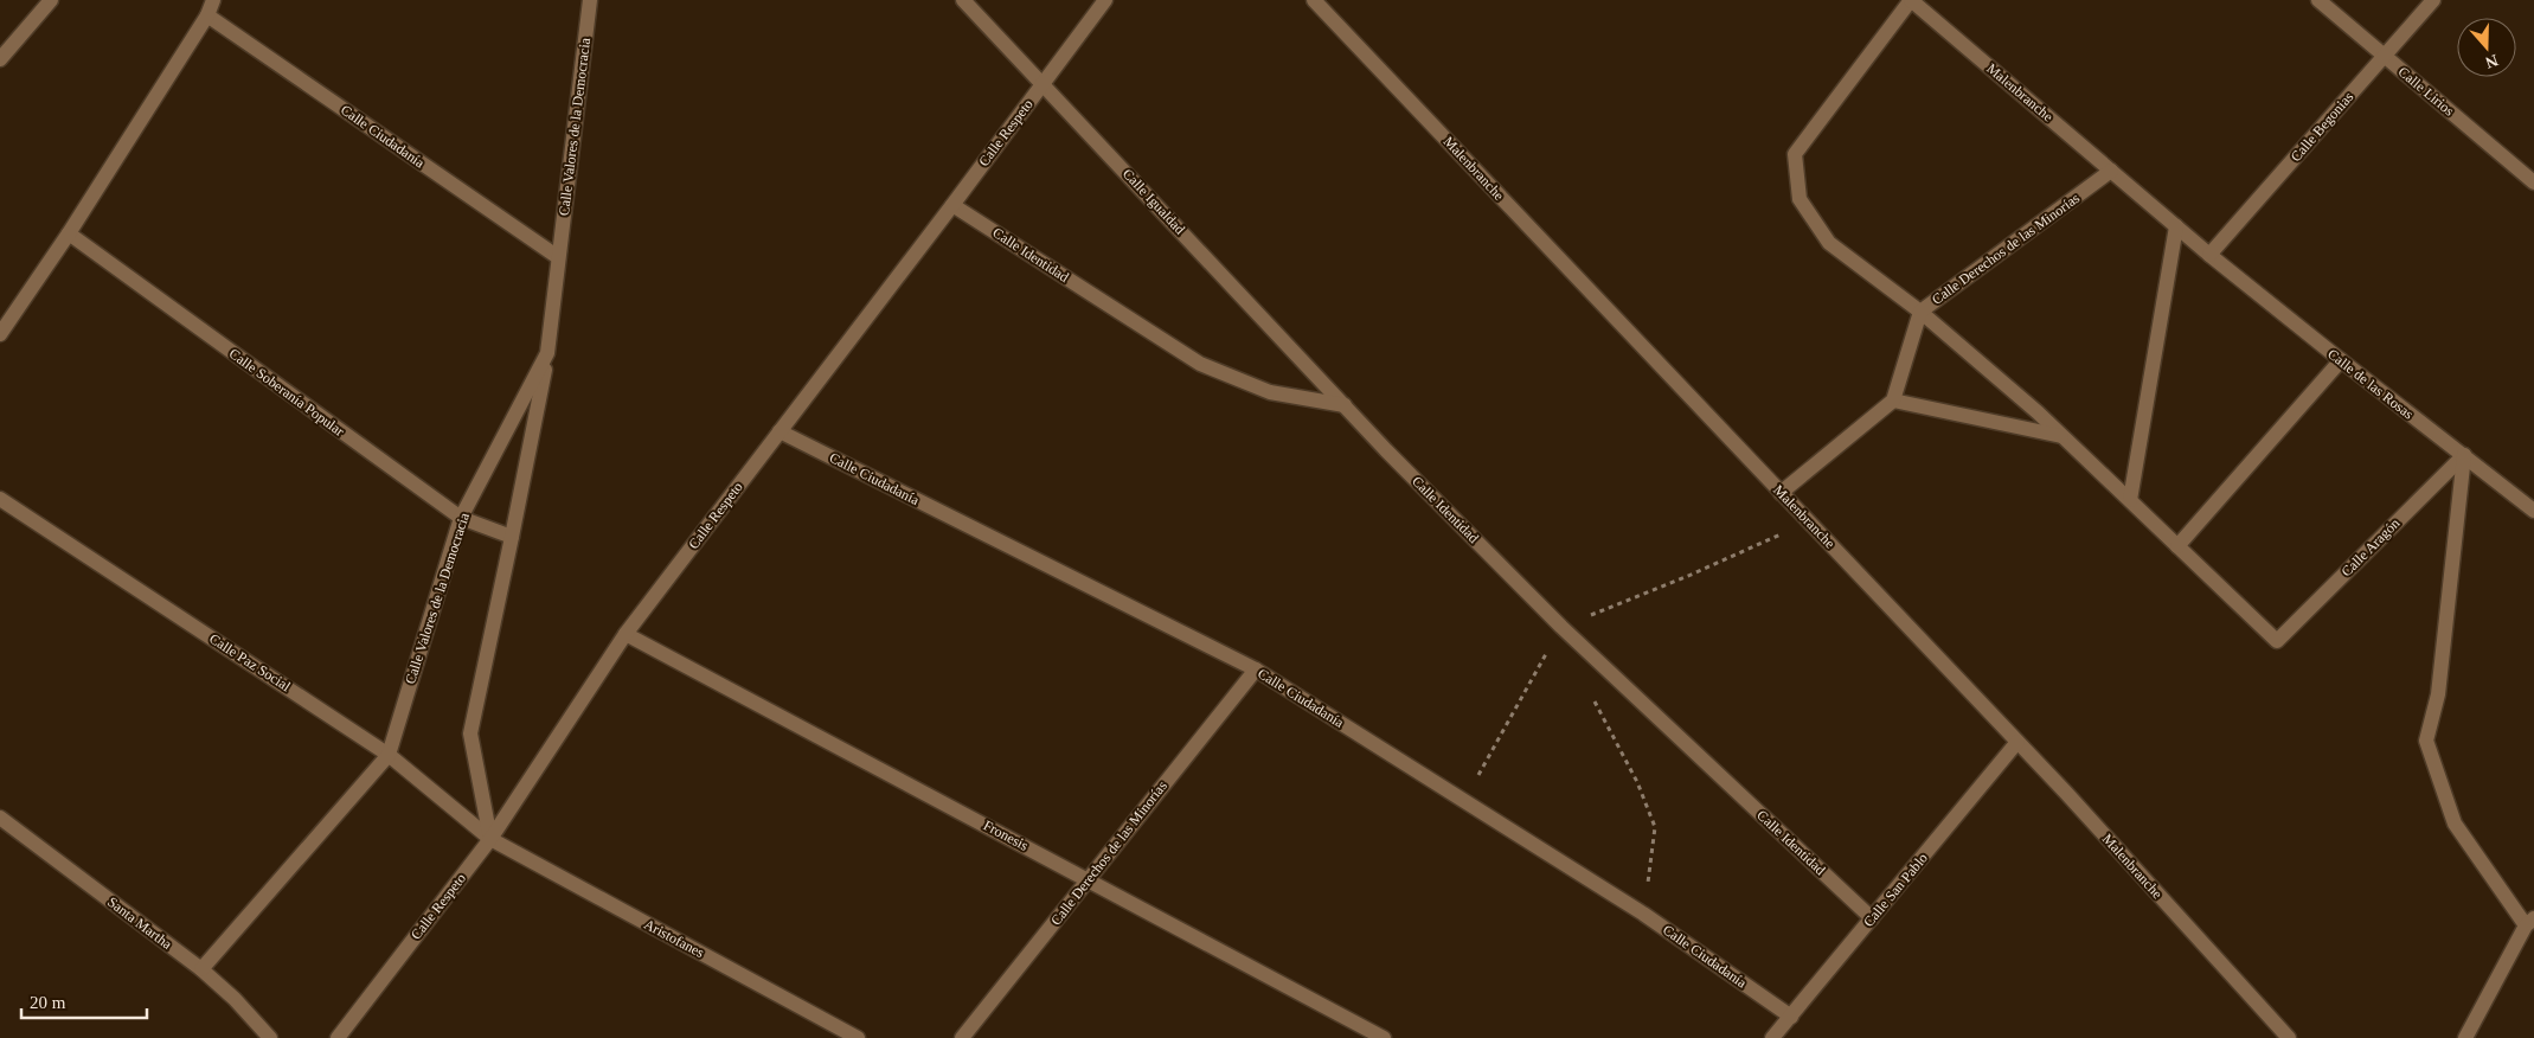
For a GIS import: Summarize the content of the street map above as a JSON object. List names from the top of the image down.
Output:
{
  "streets": {
    "street": [
      "Calle Lirios",
      "Malenbranche",
      "Calle Valores de la Democracia",
      "Calle Begonias",
      "Calle Respeto",
      "Calle Ciudadanía",
      "Calle Igualdad",
      "Calle Derechos de las Minorías",
      "Calle Identidad",
      "Calle de las Rosas",
      "Calle Soberanía Popular",
      "Calle Aragón",
      "Calle Paz Social",
      "Fronesis",
      "Calle San Pablo",
      "Santa Martha",
      "Aristofanes"
    ]
  },
  "crossings": [
    ["Calle Lirios", "Calle Begonias"],
    ["Malenbranche", "Calle Begonias"],
    ["Malenbranche", "Calle Derechos de las Minorías"],
    ["Malenbranche", "Calle de las Rosas"],
    ["Malenbranche", "Calle San Pablo"],
    ["Calle Valores de la Democracia", "Calle Ciudadanía"],
    ["Calle Valores de la Democracia", "Calle Soberanía Popular"],
    ["Calle Valores de la Democracia", "Calle Paz Social"],
    ["Calle Valores de la Democracia", "Santa Martha"],
    ["Calle Begonias", "Calle de las Rosas"],
    ["Calle Respeto", "Calle Ciudadanía"],
    ["Calle Respeto", "Calle Igualdad"],
    ["Calle Respeto", "Calle Identidad"],
    ["Calle Respeto", "Calle Paz Social"],
    ["Calle Respeto", "Fronesis"],
    ["Calle Respeto", "Aristofanes"],
    ["Calle Ciudadanía", "Calle Derechos de las Minorías"],
    ["Calle Ciudadanía", "Calle San Pablo"],
    ["Calle Igualdad", "Calle Identidad"],
    ["Calle Derechos de las Minorías", "Fronesis"],
    ["Calle Identidad", "Calle San Pablo"],
    ["Calle de las Rosas", "Calle Aragón"],
    ["Calle Paz Social", "Aristofanes"]
  ],
  "scale_bar": "20 m",
  "north": "bottom"
}
